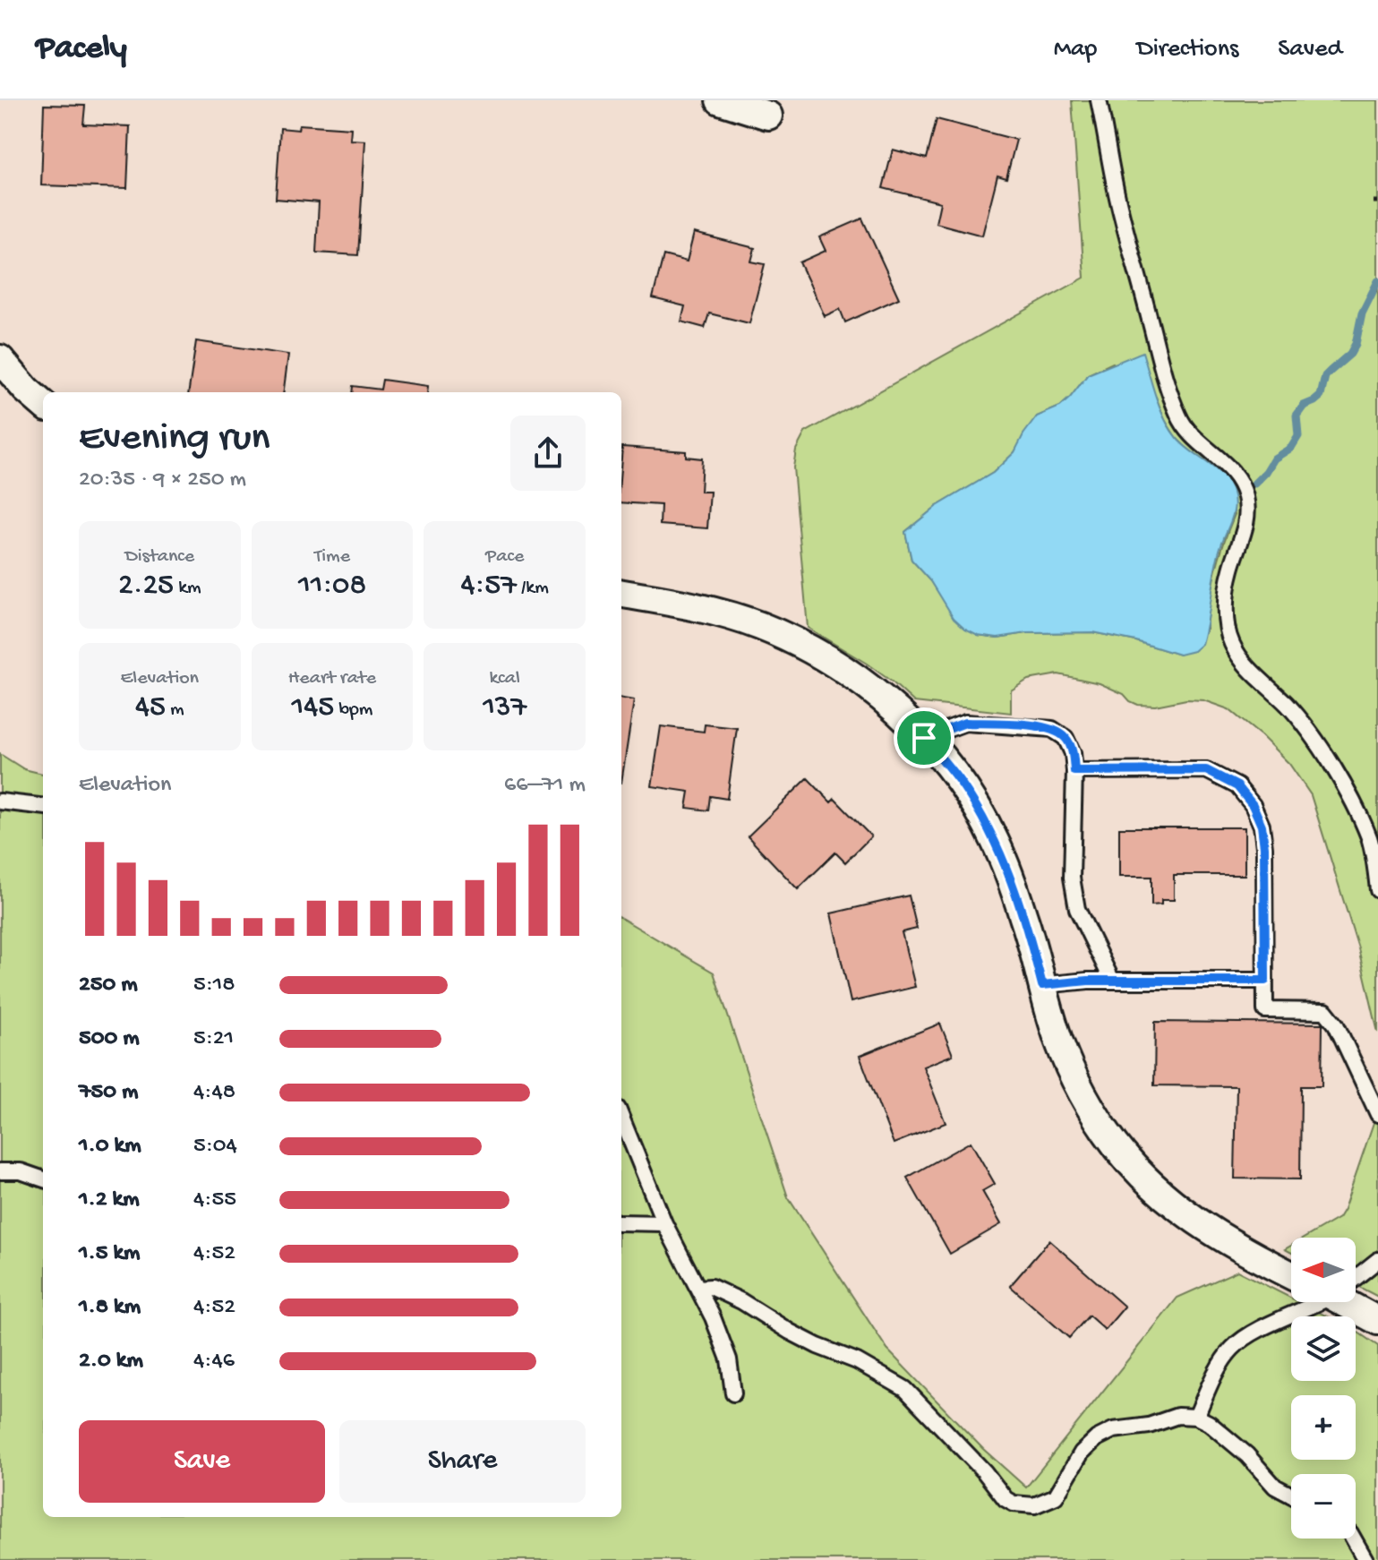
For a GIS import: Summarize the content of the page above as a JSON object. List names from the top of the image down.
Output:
{
  "north": "left",
  "page": {
    "header": "Pacely",
    "nav": ["Map", "Directions", "Saved"],
    "heading": ["Evening run", "20:35 · 9 × 250 m"],
    "stats": [
      ["Distance", "2.25 km"],
      ["Time", "11:08"],
      ["Pace", "4:57 /km"],
      ["Elevation", "45 m"],
      ["Heart rate", "145 bpm"],
      ["kcal", "137"]
    ],
    "chart": ["Elevation", "66–71 m"],
    "list": [
      {
        "name": "250 m",
        "note": "5:18"
      },
      {
        "name": "500 m",
        "note": "5:21"
      },
      {
        "name": "750 m",
        "note": "4:48"
      },
      {
        "name": "1.0 km",
        "note": "5:04"
      },
      {
        "name": "1.2 km",
        "note": "4:55"
      },
      {
        "name": "1.5 km",
        "note": "4:52"
      },
      {
        "name": "1.8 km",
        "note": "4:52"
      },
      {
        "name": "2.0 km",
        "note": "4:46"
      }
    ],
    "map_buttons": ["+", "−"],
    "buttons": ["Save", "Share"]
  }
}
